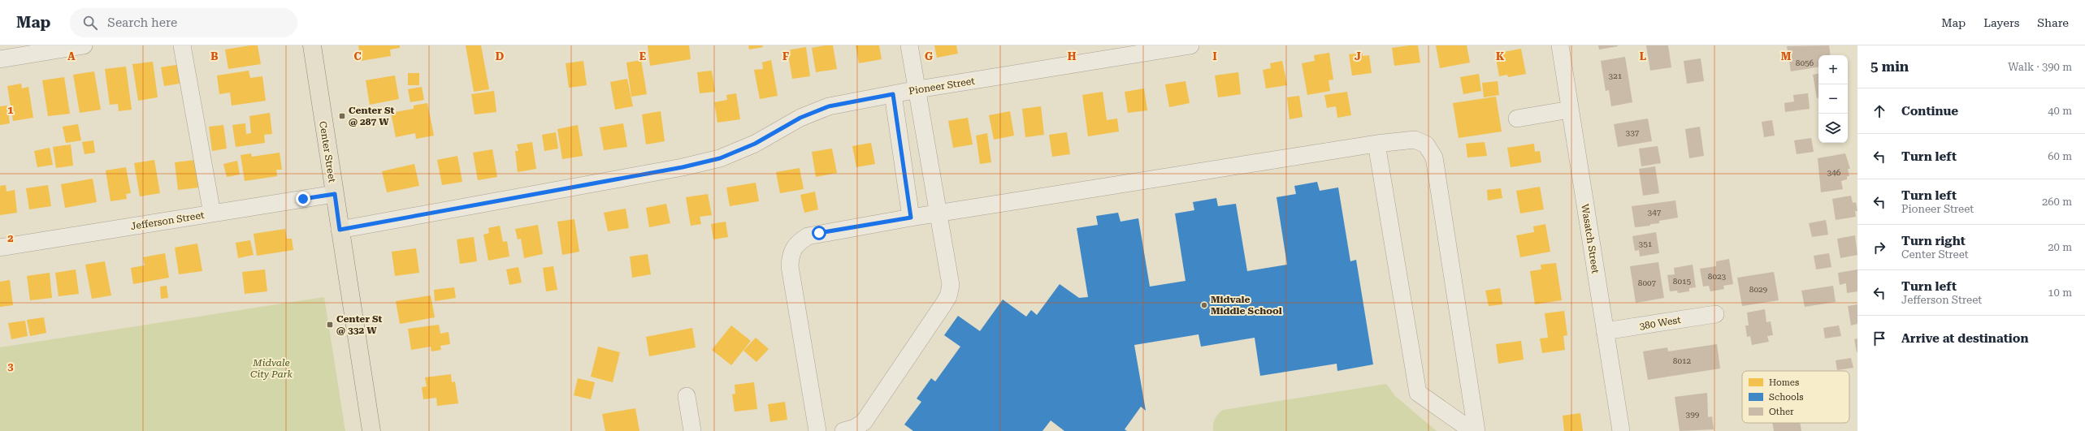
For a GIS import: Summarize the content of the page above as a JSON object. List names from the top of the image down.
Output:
{
  "streets": {
    "main road": ["Center Street"],
    "street": [
      "Pioneer Street",
      "Jefferson Street",
      "Wasatch Street",
      "380 West"
    ]
  },
  "crossings": [
    ["Pioneer Street", "Center Street"],
    ["Center Street", "Jefferson Street"],
    ["Wasatch Street", "380 West"]
  ],
  "parks": ["Midvale City Park"],
  "places": {
    "transit": ["Center St @ 287 W", "Center St @ 332 W"],
    "other": ["Midvale Middle School"]
  },
  "house_numbers": [
    "8056",
    "321",
    "337",
    "346",
    "347",
    "351",
    "8023",
    "8015",
    "8007",
    "8029",
    "8012",
    "399"
  ],
  "legend": ["Homes", "Schools", "Other"],
  "page": {
    "header": "Map",
    "search": "Search here",
    "nav": ["Map", "Layers", "Share"],
    "heading": ["5 min", "Walk · 390 m"],
    "map_buttons": ["+", "−"],
    "list": [
      ["Continue", "40 m"],
      ["Turn left", "60 m"],
      ["Turn left", "Pioneer Street", "260 m"],
      ["Turn right", "Center Street", "20 m"],
      ["Turn left", "Jefferson Street", "10 m"],
      "Arrive at destination"
    ]
  },
  "grid": {
    "columns": [
      "A",
      "B",
      "C",
      "D",
      "E",
      "F",
      "G",
      "H",
      "I",
      "J",
      "K",
      "L",
      "M"
    ],
    "rows": ["1", "2", "3"]
  }
}
